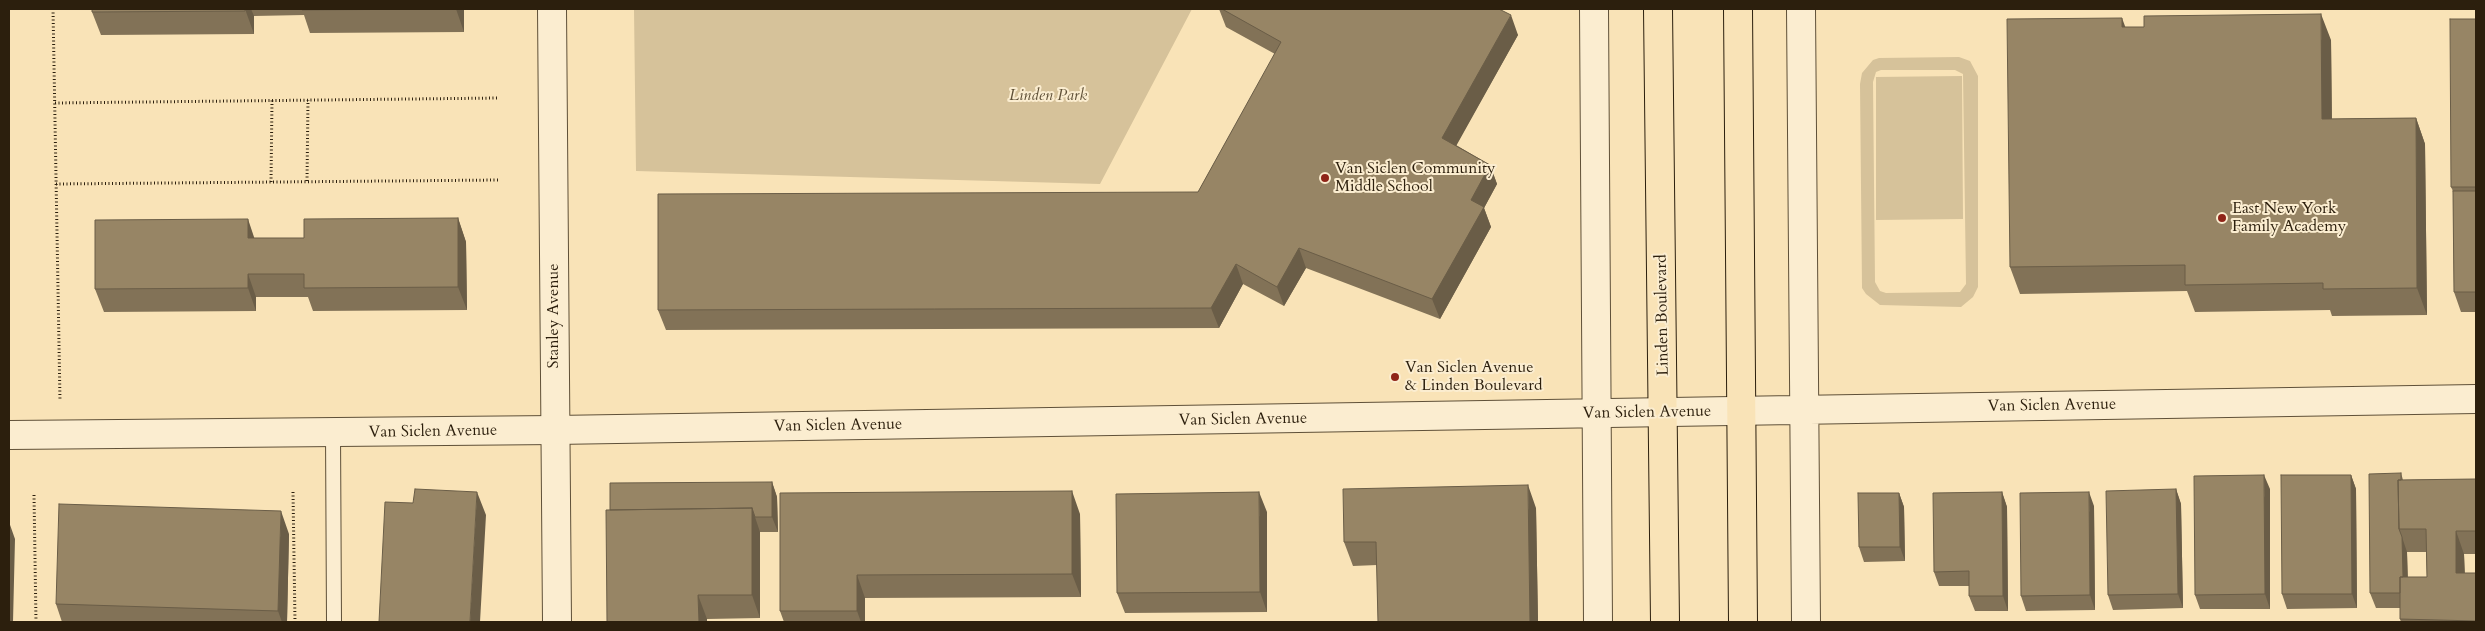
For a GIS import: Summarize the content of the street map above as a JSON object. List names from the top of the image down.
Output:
{
  "streets": {
    "highway": ["Linden Boulevard"],
    "street": ["Stanley Avenue", "Van Siclen Avenue"]
  },
  "crossings": [
    ["Linden Boulevard", "Van Siclen Avenue"],
    ["Stanley Avenue", "Van Siclen Avenue"]
  ],
  "parks": ["Linden Park"],
  "places": ["Van Siclen Community Middle School", "East New York Family Academy", "Van Siclen Avenue & Linden Boulevard"]
}
